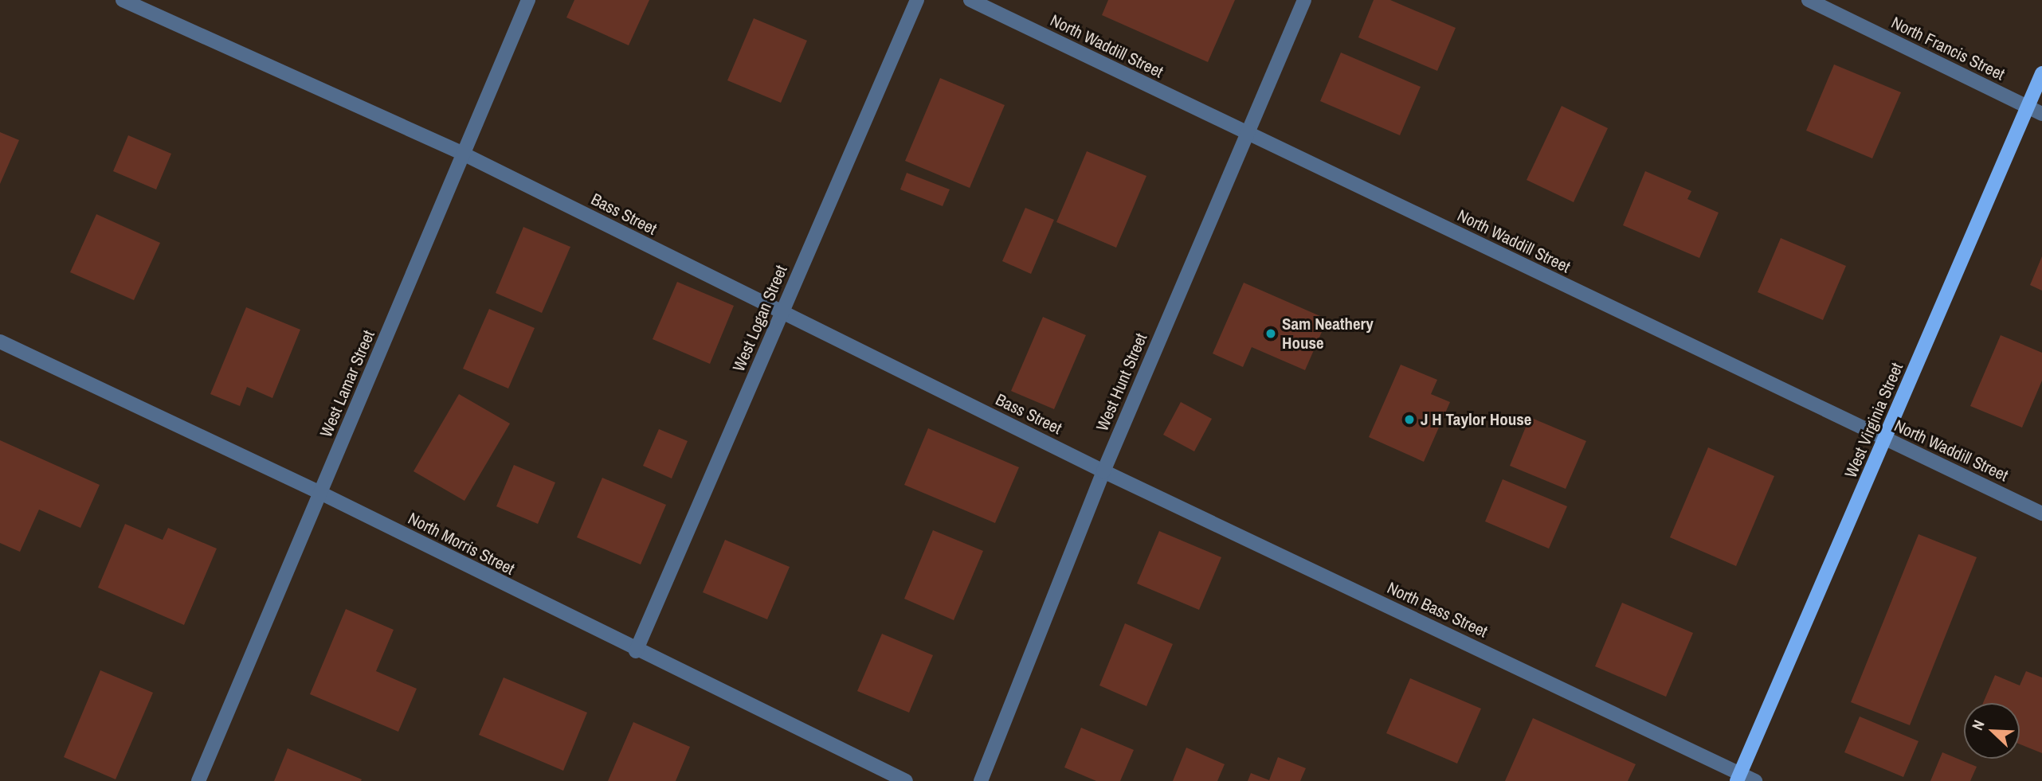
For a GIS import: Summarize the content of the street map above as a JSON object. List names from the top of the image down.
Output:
{
  "streets": {
    "main road": ["West Virginia Street"],
    "street": [
      "North Waddill Street",
      "North Francis Street",
      "Bass Street",
      "West Logan Street",
      "West Hunt Street",
      "West Lamar Street",
      "North Morris Street",
      "North Bass Street"
    ]
  },
  "crossings": [
    ["North Waddill Street", "West Hunt Street"],
    ["North Waddill Street", "West Virginia Street"],
    ["North Francis Street", "West Virginia Street"],
    ["Bass Street", "West Logan Street"],
    ["Bass Street", "West Hunt Street"],
    ["Bass Street", "West Lamar Street"],
    ["Bass Street", "North Bass Street"],
    ["West Logan Street", "North Morris Street"],
    ["West Hunt Street", "North Bass Street"],
    ["West Lamar Street", "North Morris Street"],
    ["West Virginia Street", "North Bass Street"]
  ],
  "places": ["Sam Neathery House", "J H Taylor House"],
  "north": "top left"
}
